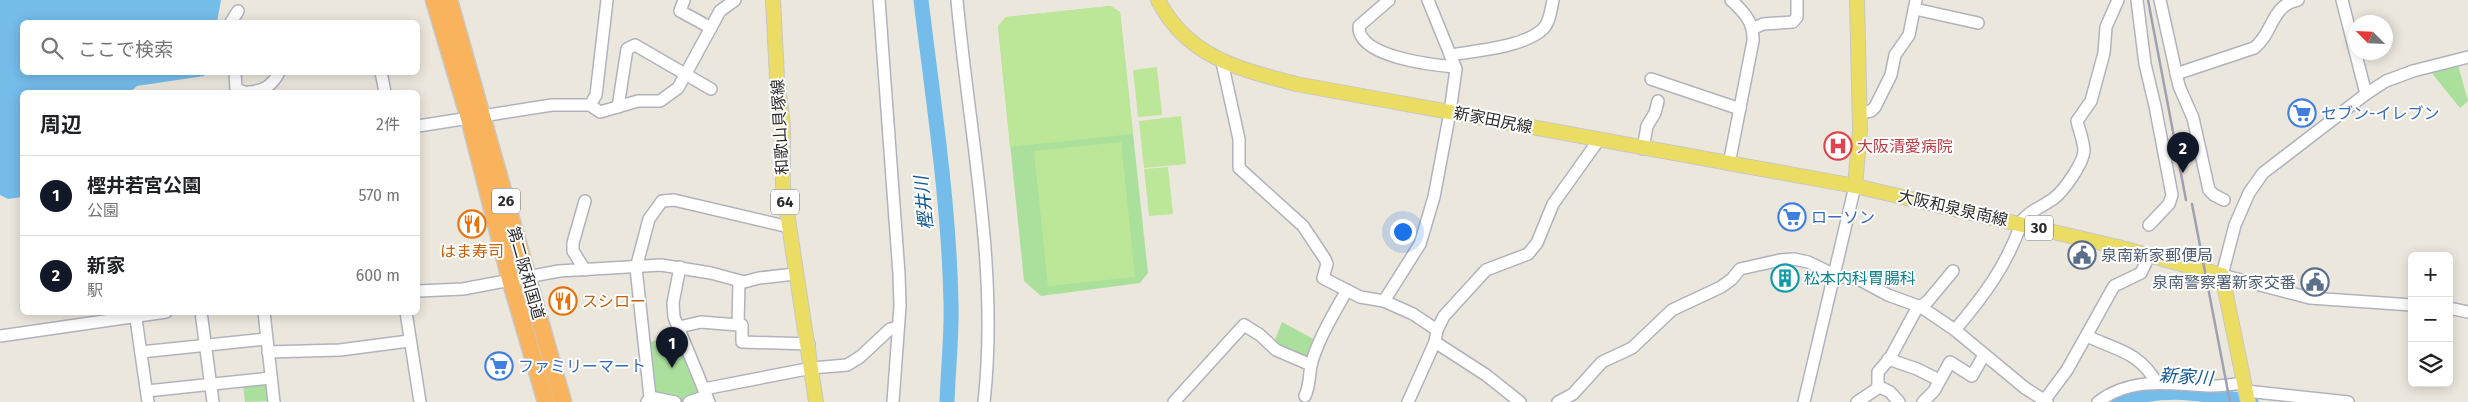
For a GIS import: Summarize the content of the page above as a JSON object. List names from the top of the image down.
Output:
{
  "streets": {
    "highway": ["26", "第二阪和国道"],
    "main road": [
      "新家田尻線",
      "和歌山貝塚線",
      "64",
      "大阪和泉泉南線",
      "30"
    ]
  },
  "crossings": [
    ["新家田尻線", "大阪和泉泉南線"]
  ],
  "water": ["樫井川", "新家川"],
  "places": {
    "supermarket": ["セブン-イレブン", "ローソン", "ファミリーマート"],
    "hospital": ["大阪清愛病院"],
    "restaurant": ["はま寿司", "スシロー"],
    "public building": ["泉南新家郵便局", "泉南警察署新家交番"],
    "building": ["松本内科胃腸科"]
  },
  "north": "top left",
  "page": {
    "search": "ここで検索",
    "heading": ["周辺", "2件"],
    "pins": ["2", "1"],
    "list": [
      {
        "mark": "1",
        "name": "樫井若宮公園",
        "note": "公園",
        "value": "570 m"
      },
      {
        "mark": "2",
        "name": "新家",
        "note": "駅",
        "value": "600 m"
      }
    ],
    "map_buttons": ["+", "−"]
  }
}
